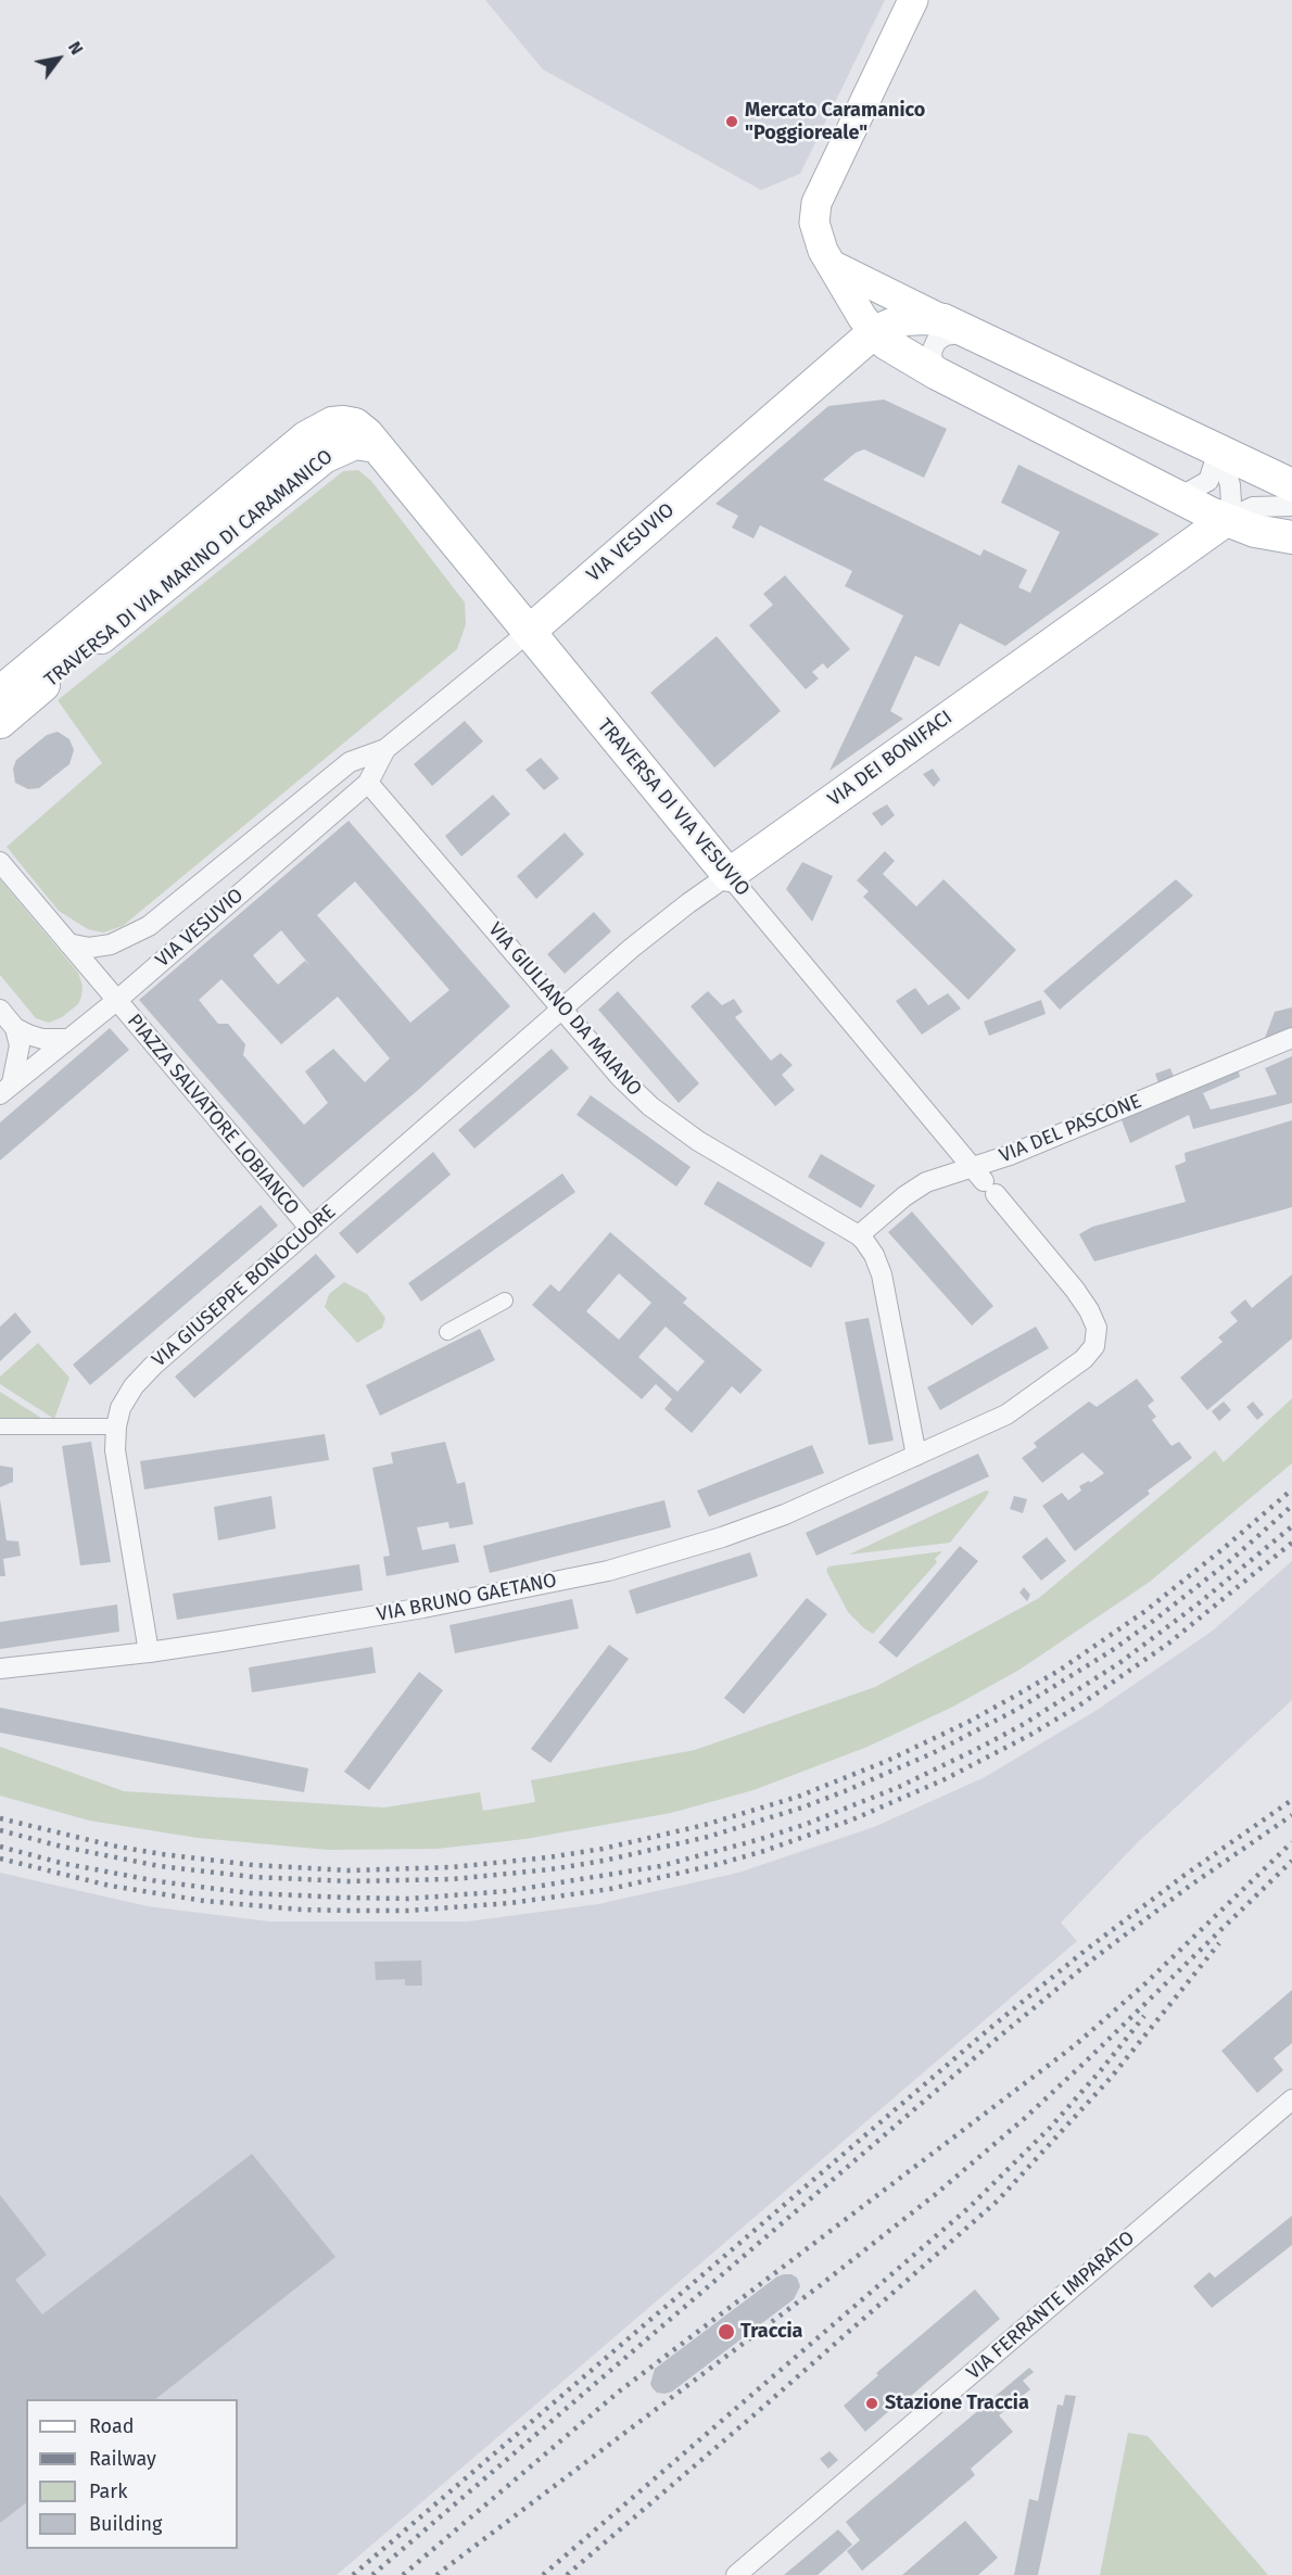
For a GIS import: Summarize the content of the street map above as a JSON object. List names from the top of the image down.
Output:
{
  "streets": {
    "main road": [
      "VIA VESUVIO",
      "TRAVERSA DI VIA MARINO DI CARAMANICO",
      "VIA DEI BONIFACI",
      "TRAVERSA DI VIA VESUVIO"
    ],
    "street": [
      "VIA GIULIANO DA MAIANO",
      "PIAZZA SALVATORE LOBIANCO",
      "VIA DEL PASCONE",
      "VIA GIUSEPPE BONOCUORE",
      "VIA BRUNO GAETANO",
      "VIA FERRANTE IMPARATO"
    ]
  },
  "crossings": [
    ["VIA VESUVIO", "TRAVERSA DI VIA VESUVIO"],
    ["VIA VESUVIO", "VIA GIULIANO DA MAIANO"],
    ["VIA VESUVIO", "PIAZZA SALVATORE LOBIANCO"],
    ["TRAVERSA DI VIA MARINO DI CARAMANICO", "TRAVERSA DI VIA VESUVIO"],
    ["VIA DEI BONIFACI", "TRAVERSA DI VIA VESUVIO"],
    ["VIA DEI BONIFACI", "VIA GIULIANO DA MAIANO"],
    ["VIA DEI BONIFACI", "VIA GIUSEPPE BONOCUORE"],
    ["TRAVERSA DI VIA VESUVIO", "VIA DEL PASCONE"],
    ["VIA GIULIANO DA MAIANO", "VIA DEL PASCONE"],
    ["VIA GIULIANO DA MAIANO", "VIA GIUSEPPE BONOCUORE"],
    ["VIA GIULIANO DA MAIANO", "VIA BRUNO GAETANO"],
    ["PIAZZA SALVATORE LOBIANCO", "VIA GIUSEPPE BONOCUORE"],
    ["VIA GIUSEPPE BONOCUORE", "VIA BRUNO GAETANO"]
  ],
  "places": ["Mercato Caramanico \"Poggioreale\"", "Traccia", "Stazione Traccia"],
  "legend": [
    "Road",
    "Railway",
    "Park",
    "Building"
  ],
  "north": "top right"
}
